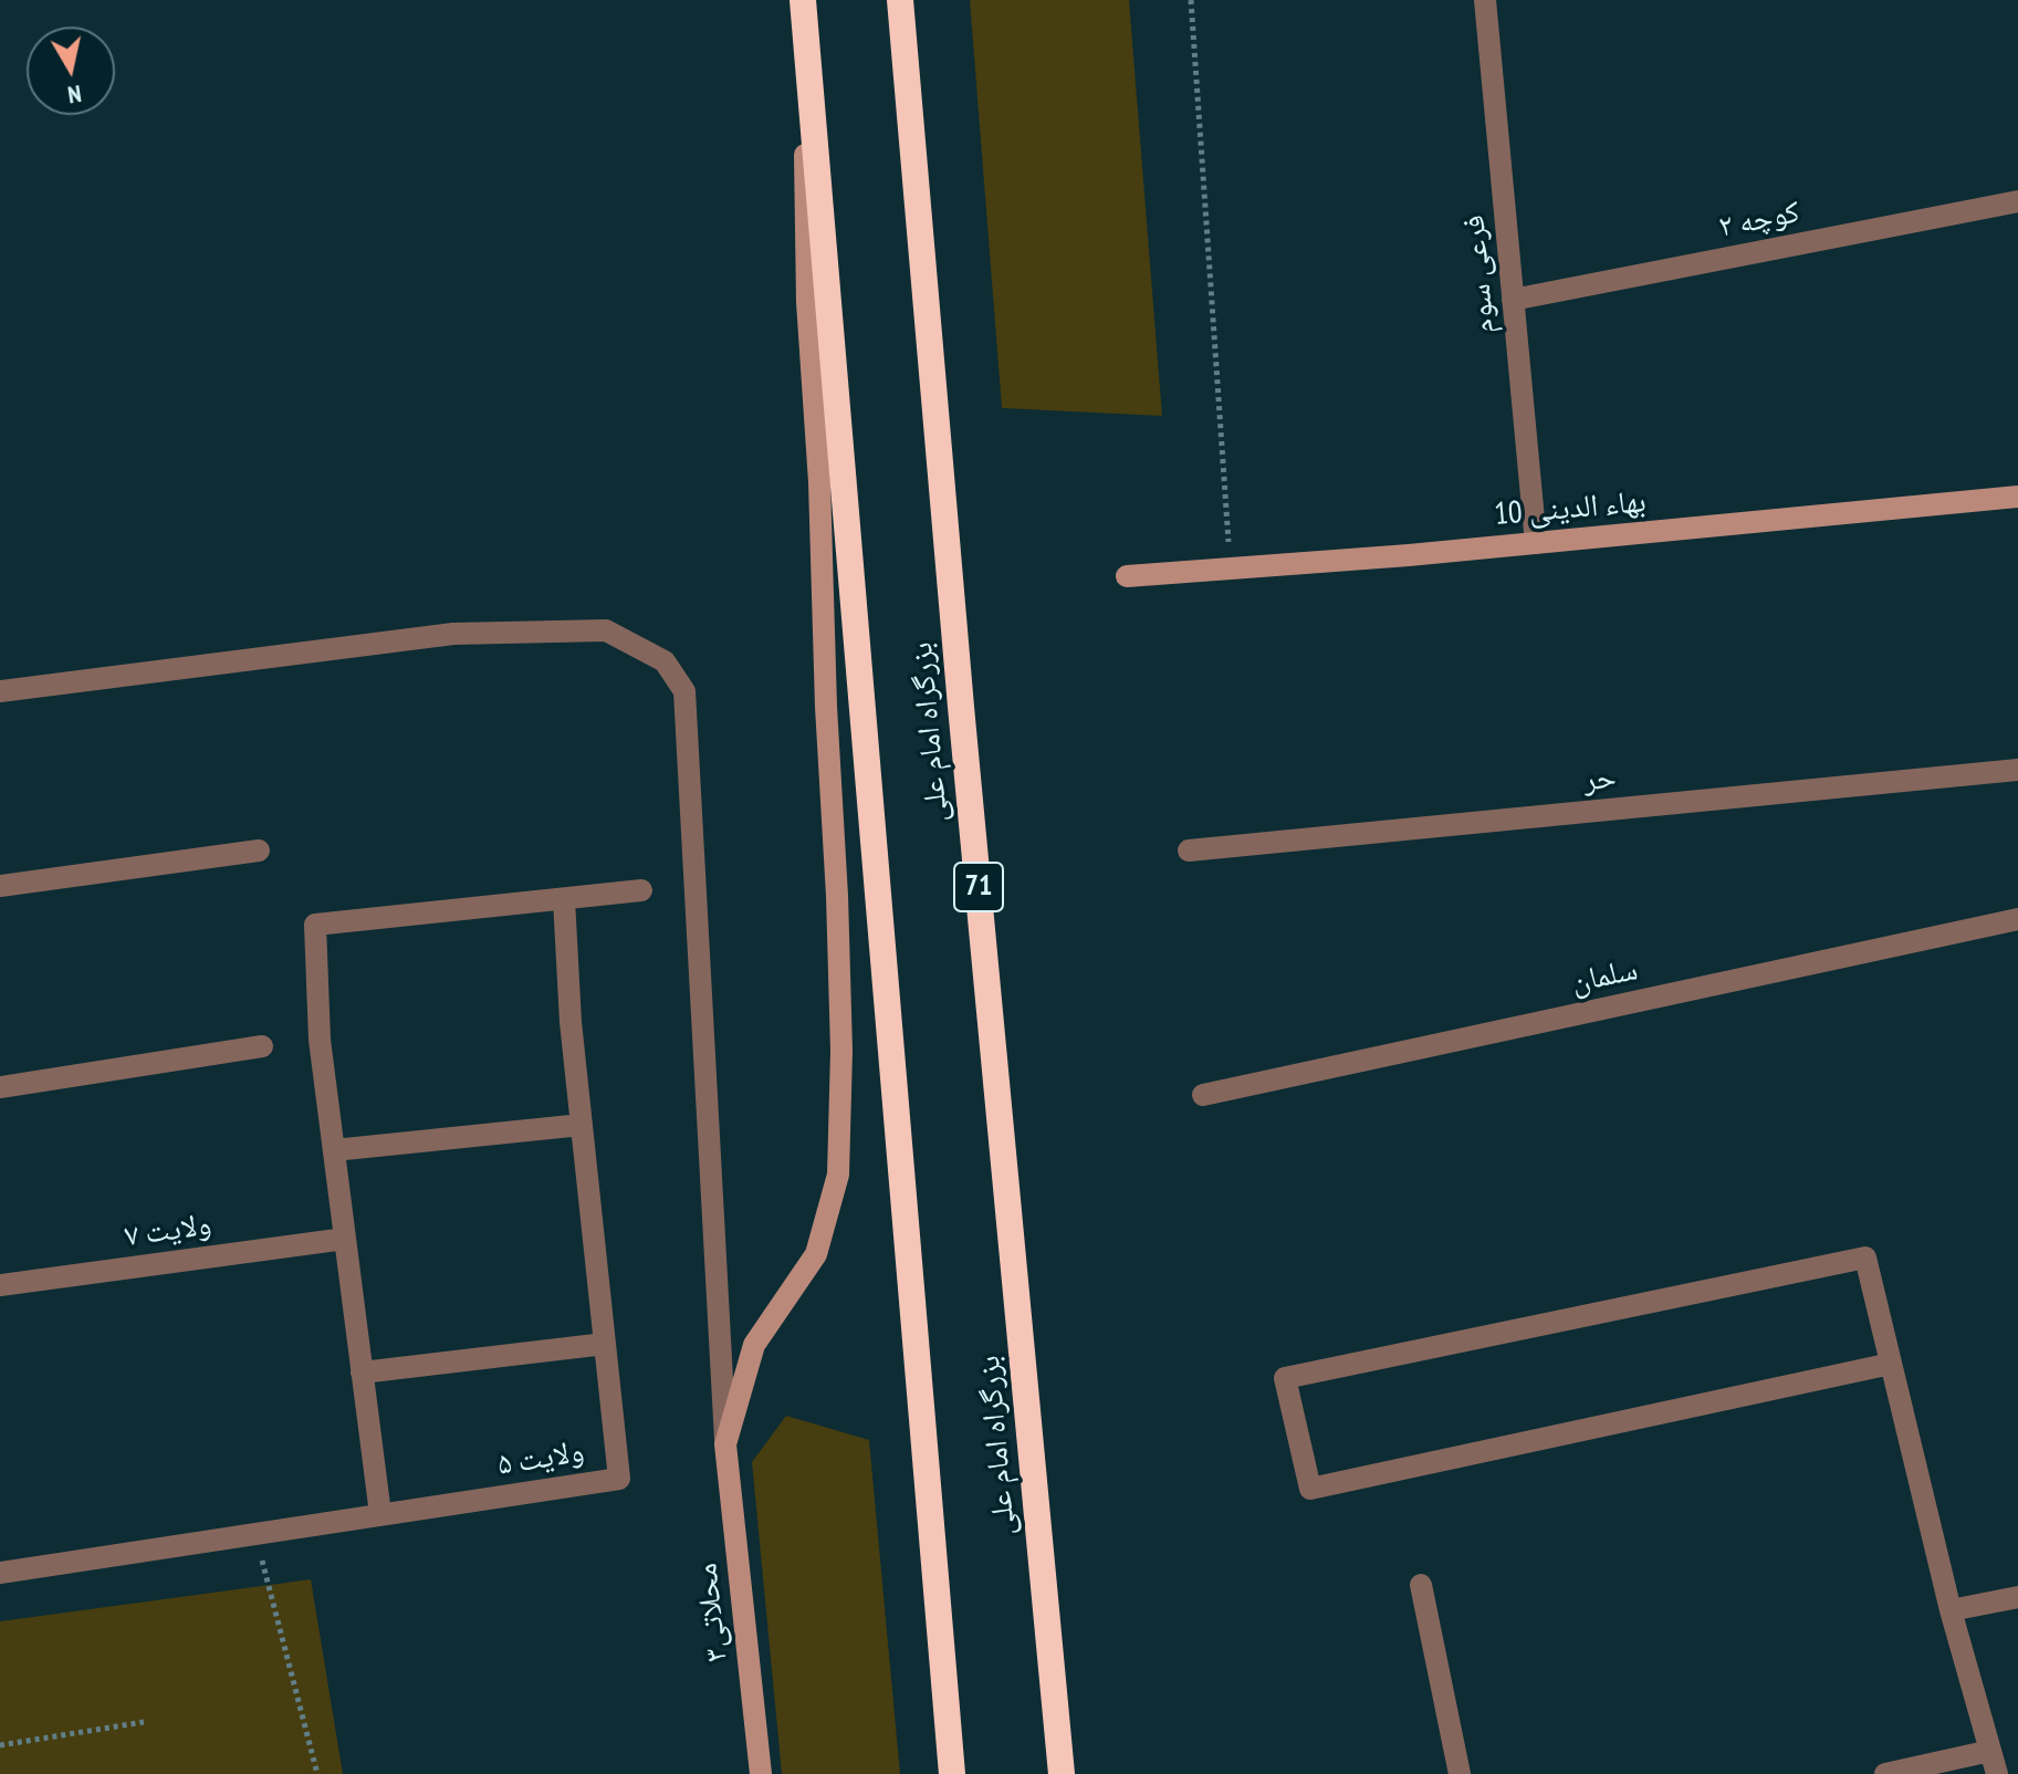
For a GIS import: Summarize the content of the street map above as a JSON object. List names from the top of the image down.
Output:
{
  "streets": {
    "highway": ["بزرگراه امام علی", "71"],
    "main road": ["بهاء الدینی 10", "محلاتی۳"],
    "street": [
      "کوچه ۲",
      "فرعی سوم",
      "حر",
      "سلمان",
      "ولایت ۷",
      "ولایت ۵"
    ]
  },
  "crossings": [
    ["کوچه ۲", "فرعی سوم"],
    ["فرعی سوم", "بهاء الدینی 10"]
  ],
  "north": "bottom"
}
